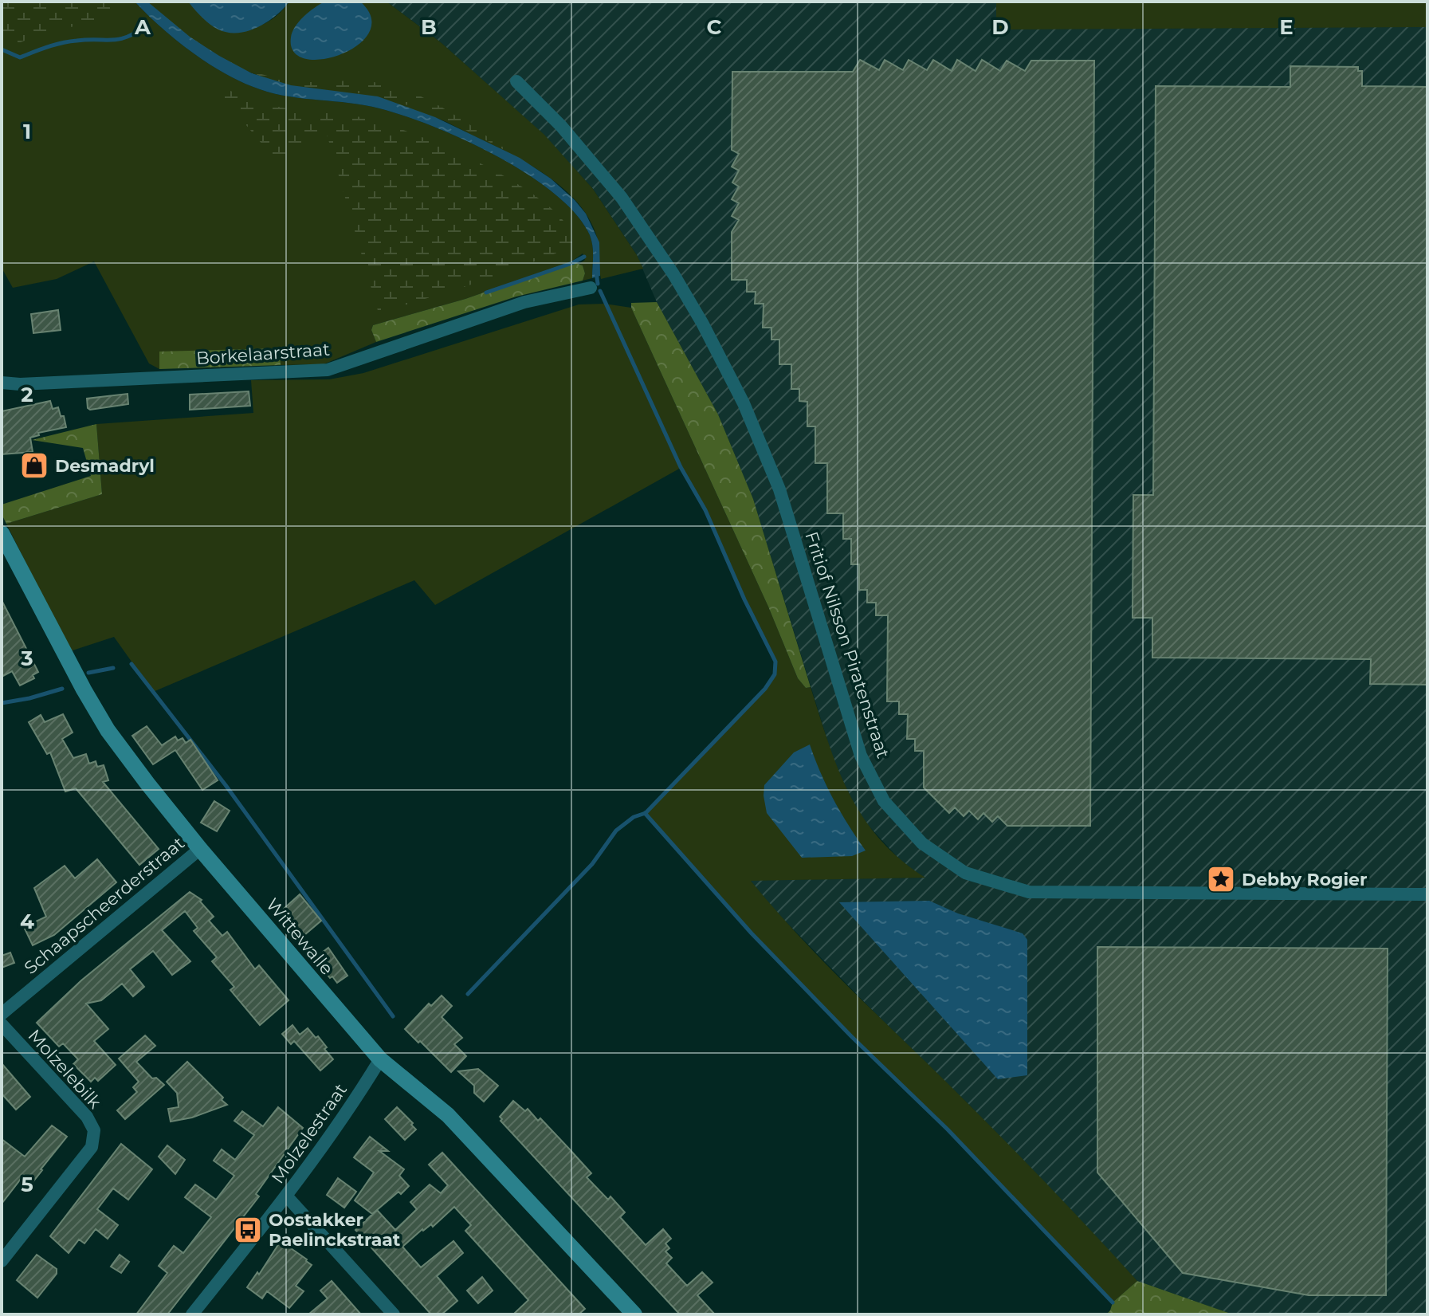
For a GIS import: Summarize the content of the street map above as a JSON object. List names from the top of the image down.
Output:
{
  "streets": {
    "street": [
      "Borkelaarstraat",
      "Fritiof Nilsson Piratenstraat",
      "Schaapscheerderstraat",
      "Wittewalle",
      "Molzelebilk",
      "Molzelestraat"
    ]
  },
  "crossings": [
    ["Schaapscheerderstraat", "Wittewalle"],
    ["Wittewalle", "Molzelestraat"]
  ],
  "places": {
    "shop": ["Desmadryl"],
    "place": ["Debby Rogier"],
    "bus stop": ["Oostakker Paelinckstraat"]
  },
  "grid": {
    "columns": [
      "A",
      "B",
      "C",
      "D",
      "E"
    ],
    "rows": [
      "1",
      "2",
      "3",
      "4",
      "5"
    ]
  }
}
